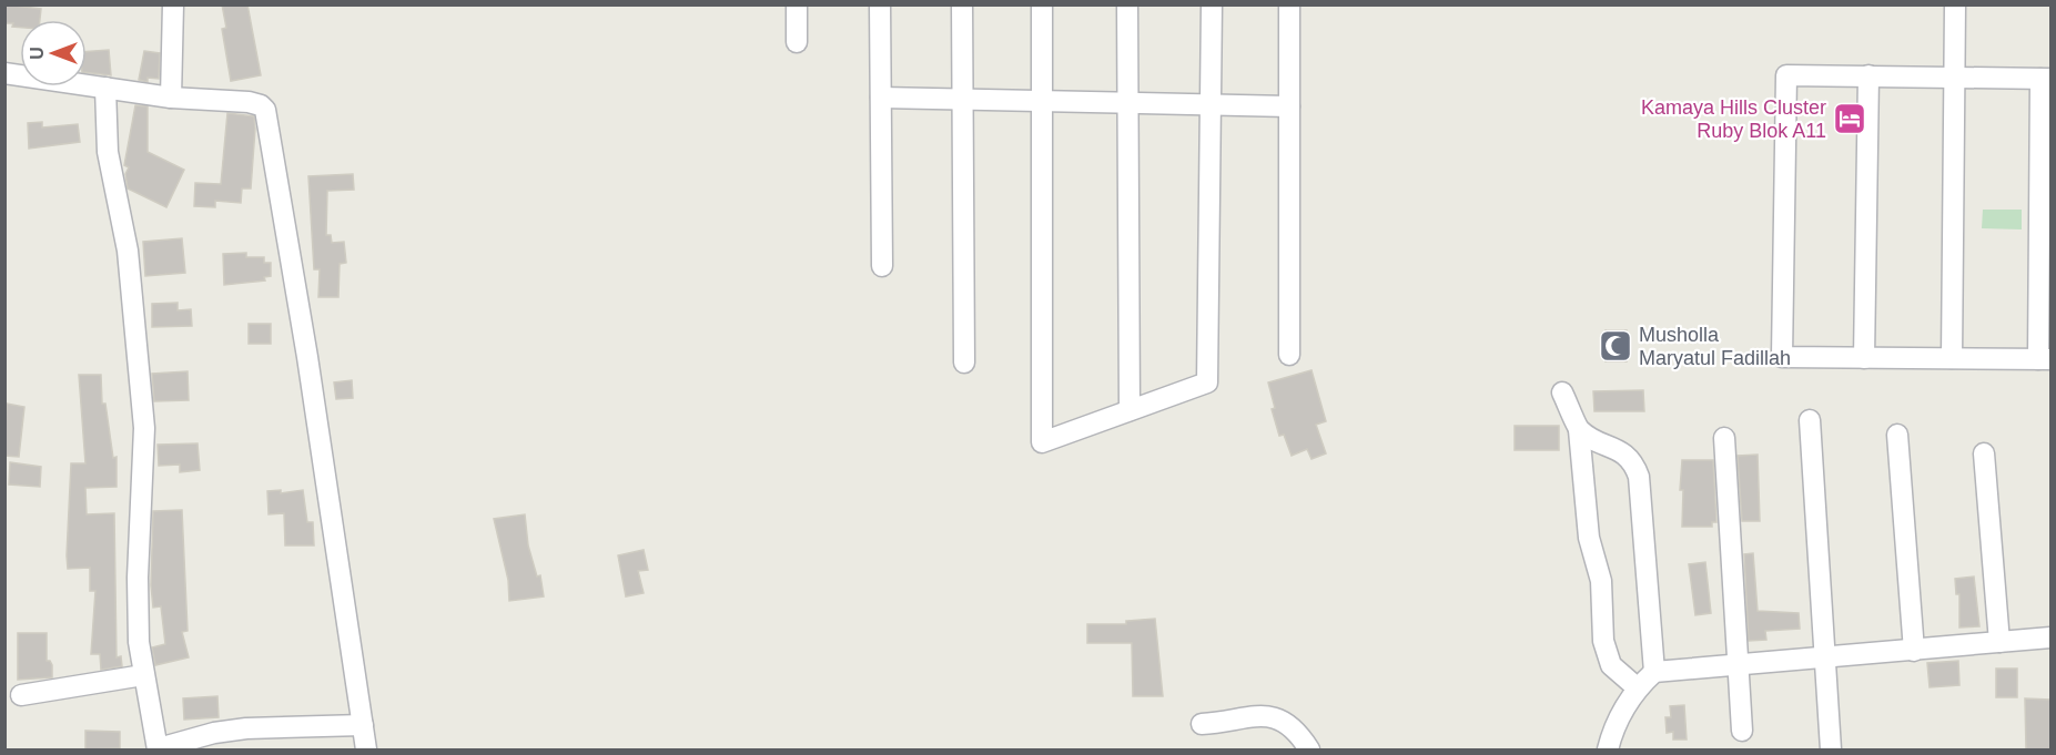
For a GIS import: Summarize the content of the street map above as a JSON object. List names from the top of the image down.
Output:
{
  "places": {
    "hotel": ["Kamaya Hills Cluster Ruby Blok A11"],
    "mosque": ["Musholla Maryatul Fadillah"]
  },
  "north": "left"
}
